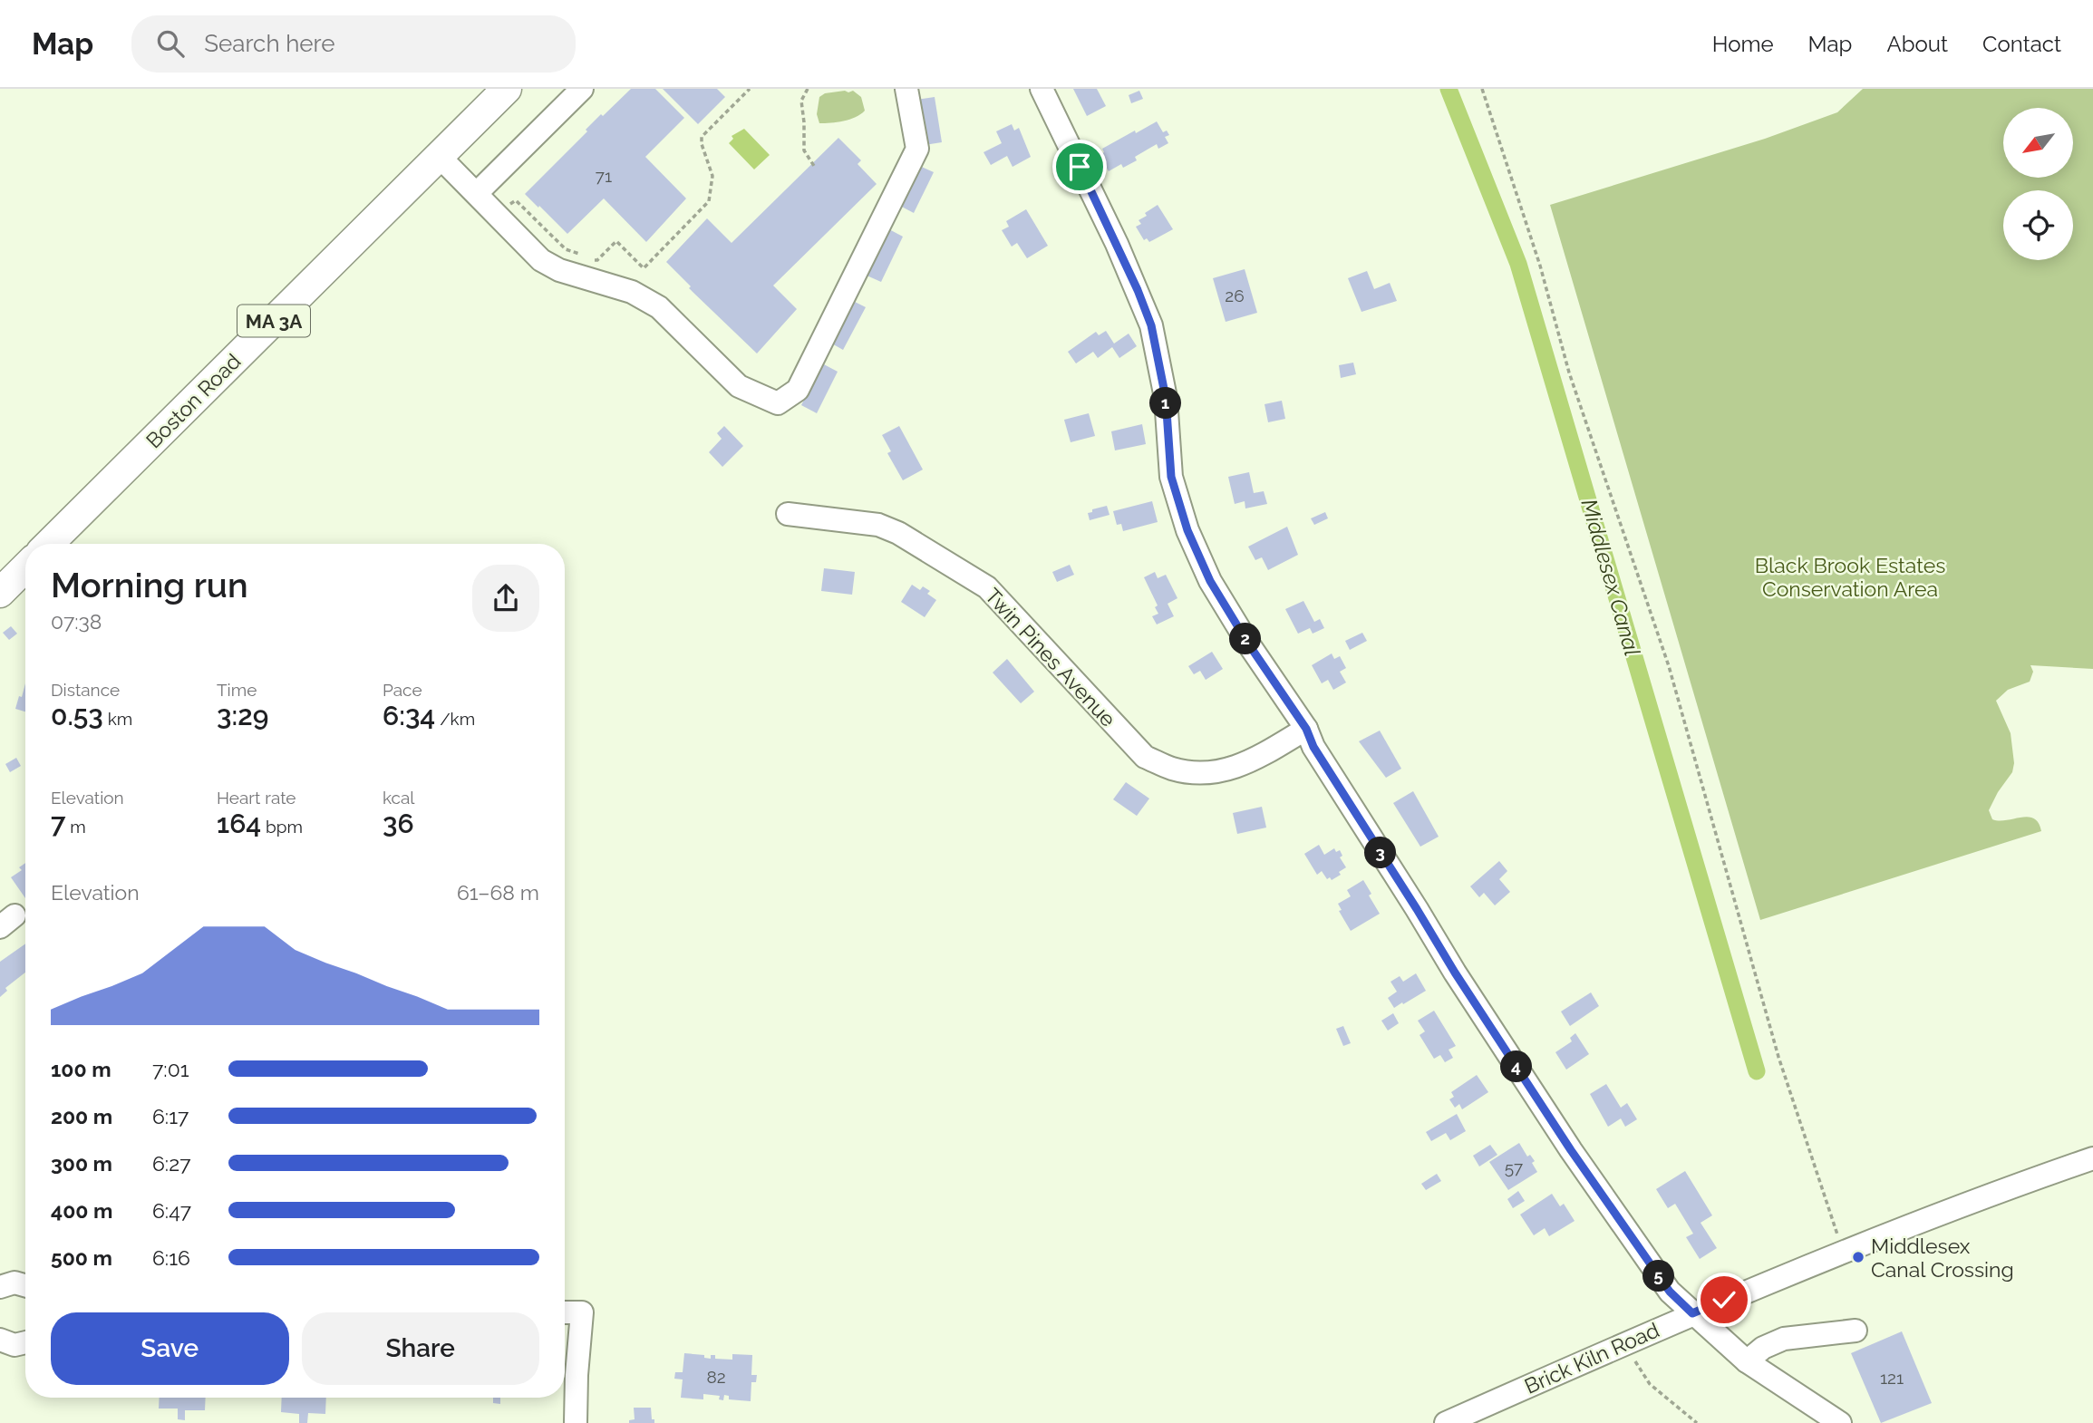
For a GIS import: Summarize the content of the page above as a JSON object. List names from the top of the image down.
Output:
{
  "streets": {
    "main road": ["MA 3A", "Boston Road"],
    "street": ["Twin Pines Avenue", "Brick Kiln Road"]
  },
  "water": ["Middlesex Canal"],
  "parks": ["Black Brook Estates Conservation Area"],
  "places": ["Middlesex Canal Crossing"],
  "house_numbers": [
    "71",
    "26",
    "57",
    "82",
    "121"
  ],
  "north": "bottom left",
  "page": {
    "header": "Map",
    "search": "Search here",
    "nav": [
      "Home",
      "Map",
      "About",
      "Contact"
    ],
    "pins": [
      "1",
      "2",
      "3",
      "4",
      "5"
    ],
    "heading": ["Morning run", "07:38"],
    "stats": [
      ["Distance", "0.53 km"],
      ["Time", "3:29"],
      ["Pace", "6:34 /km"],
      ["Elevation", "7 m"],
      ["Heart rate", "164 bpm"],
      ["kcal", "36"]
    ],
    "chart": ["Elevation", "61–68 m"],
    "list": [
      {
        "name": "100 m",
        "note": "7:01"
      },
      {
        "name": "200 m",
        "note": "6:17"
      },
      {
        "name": "300 m",
        "note": "6:27"
      },
      {
        "name": "400 m",
        "note": "6:47"
      },
      {
        "name": "500 m",
        "note": "6:16"
      }
    ],
    "buttons": ["Save", "Share"]
  }
}
